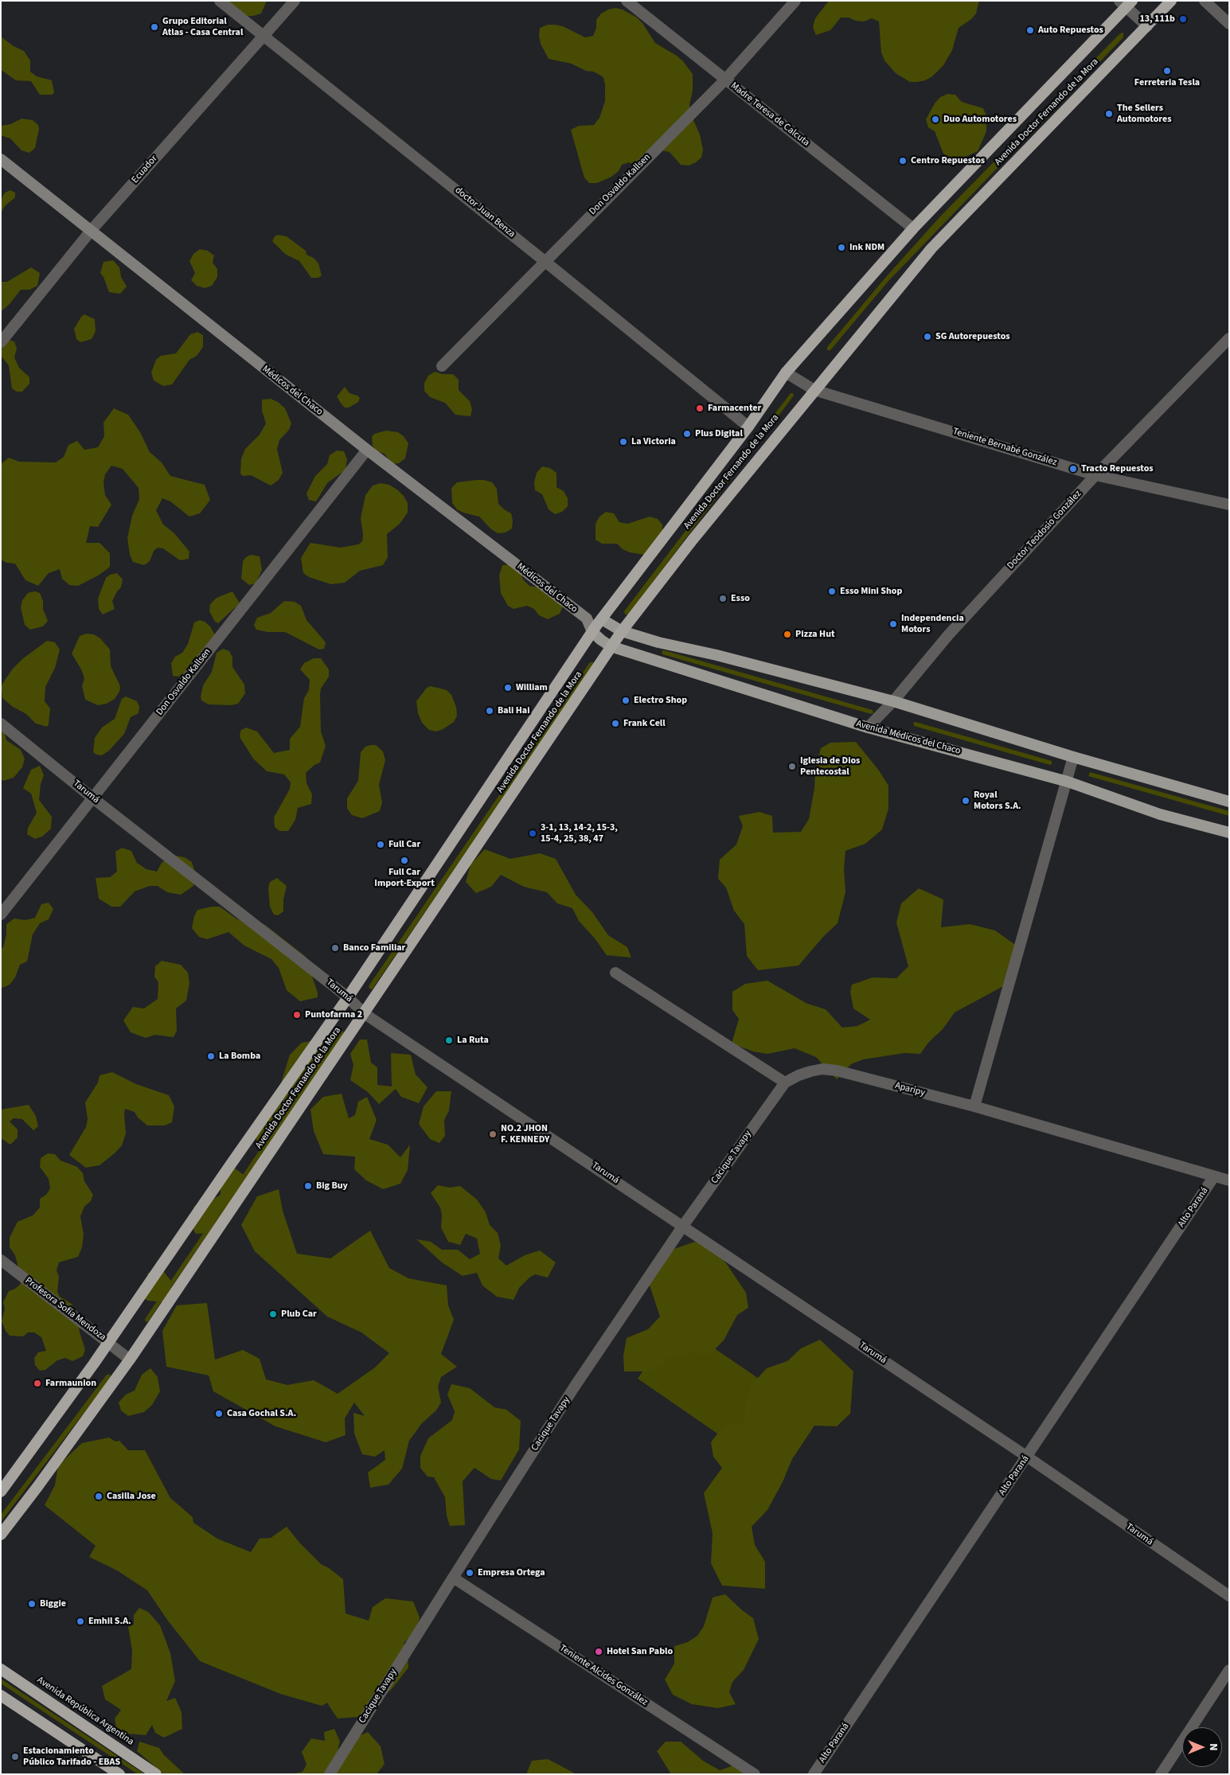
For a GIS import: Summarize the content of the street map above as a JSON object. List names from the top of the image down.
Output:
{
  "streets": {
    "highway": ["Avenida Doctor Fernando de la Mora", "Avenida República Argentina"],
    "main road": ["Médicos del Chaco", "Avenida Médicos del Chaco"],
    "street": [
      "Madre Teresa de Calcuta",
      "Ecuador",
      "Don Osvaldo Kallsen",
      "doctor Juan Benza",
      "Teniente Bernabé González",
      "Doctor Teodosio González",
      "Tarumá",
      "Aparipy",
      "Cacique Tavapy",
      "Alto Paraná",
      "Profesora Sofía Mendoza",
      "Teniente Alcides González"
    ]
  },
  "crossings": [
    ["Avenida Doctor Fernando de la Mora", "Madre Teresa de Calcuta"],
    ["Avenida Doctor Fernando de la Mora", "doctor Juan Benza"],
    ["Avenida Doctor Fernando de la Mora", "Médicos del Chaco"],
    ["Avenida Doctor Fernando de la Mora", "Teniente Bernabé González"],
    ["Avenida Doctor Fernando de la Mora", "Avenida Médicos del Chaco"],
    ["Avenida Doctor Fernando de la Mora", "Tarumá"],
    ["Avenida Doctor Fernando de la Mora", "Profesora Sofía Mendoza"],
    ["Madre Teresa de Calcuta", "Don Osvaldo Kallsen"],
    ["Ecuador", "doctor Juan Benza"],
    ["Ecuador", "Médicos del Chaco"],
    ["Don Osvaldo Kallsen", "doctor Juan Benza"],
    ["Don Osvaldo Kallsen", "Médicos del Chaco"],
    ["Don Osvaldo Kallsen", "Tarumá"],
    ["Médicos del Chaco", "Avenida Médicos del Chaco"],
    ["Teniente Bernabé González", "Doctor Teodosio González"],
    ["Doctor Teodosio González", "Avenida Médicos del Chaco"],
    ["Tarumá", "Cacique Tavapy"],
    ["Tarumá", "Alto Paraná"],
    ["Aparipy", "Cacique Tavapy"],
    ["Aparipy", "Alto Paraná"],
    ["Cacique Tavapy", "Teniente Alcides González"]
  ],
  "places": [
    "13, 111b",
    "Grupo Editorial Atlas - Casa Central",
    "Auto Repuestos",
    "Ferreteria Tesla",
    "The Sellers Automotores",
    "Duo Automotores",
    "Centro Repuestos",
    "Ink NDM",
    "SG Autorepuestos",
    "Farmacenter",
    "Plus Digital",
    "La Victoria",
    "Tracto Repuestos",
    "Esso Mini Shop",
    "Esso",
    "Independencia Motors",
    "Pizza Hut",
    "William",
    "Electro Shop",
    "Bali Hai",
    "Frank Cell",
    "Iglesia de Dios Pentecostal",
    "Royal Motors S.A.",
    "3-1, 13, 14-2, 15-3, 15-4, 25, 38, 47",
    "Full Car",
    "Full Car Import-Export",
    "Banco Familiar",
    "Puntofarma 2",
    "La Ruta",
    "La Bomba",
    "NO.2 JHON F. KENNEDY",
    "Big Buy",
    "Plub Car",
    "Farmaunion",
    "Casa Gochal S.A.",
    "Casilla Jose",
    "Empresa Ortega",
    "Biggie",
    "Emhil S.A.",
    "Hotel San Pablo",
    "Estacionamiento Público Tarifado - EBAS"
  ],
  "north": "right"
}
